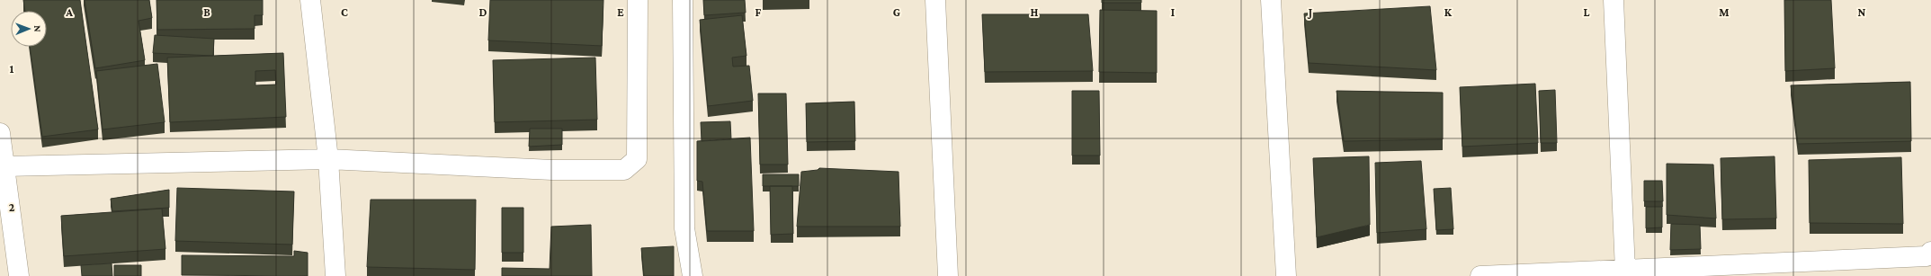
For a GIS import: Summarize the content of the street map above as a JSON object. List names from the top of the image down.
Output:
{
  "north": "right",
  "grid": {
    "columns": [
      "A",
      "B",
      "C",
      "D",
      "E",
      "F",
      "G",
      "H",
      "I",
      "J",
      "K",
      "L",
      "M",
      "N"
    ],
    "rows": ["1", "2"]
  }
}
